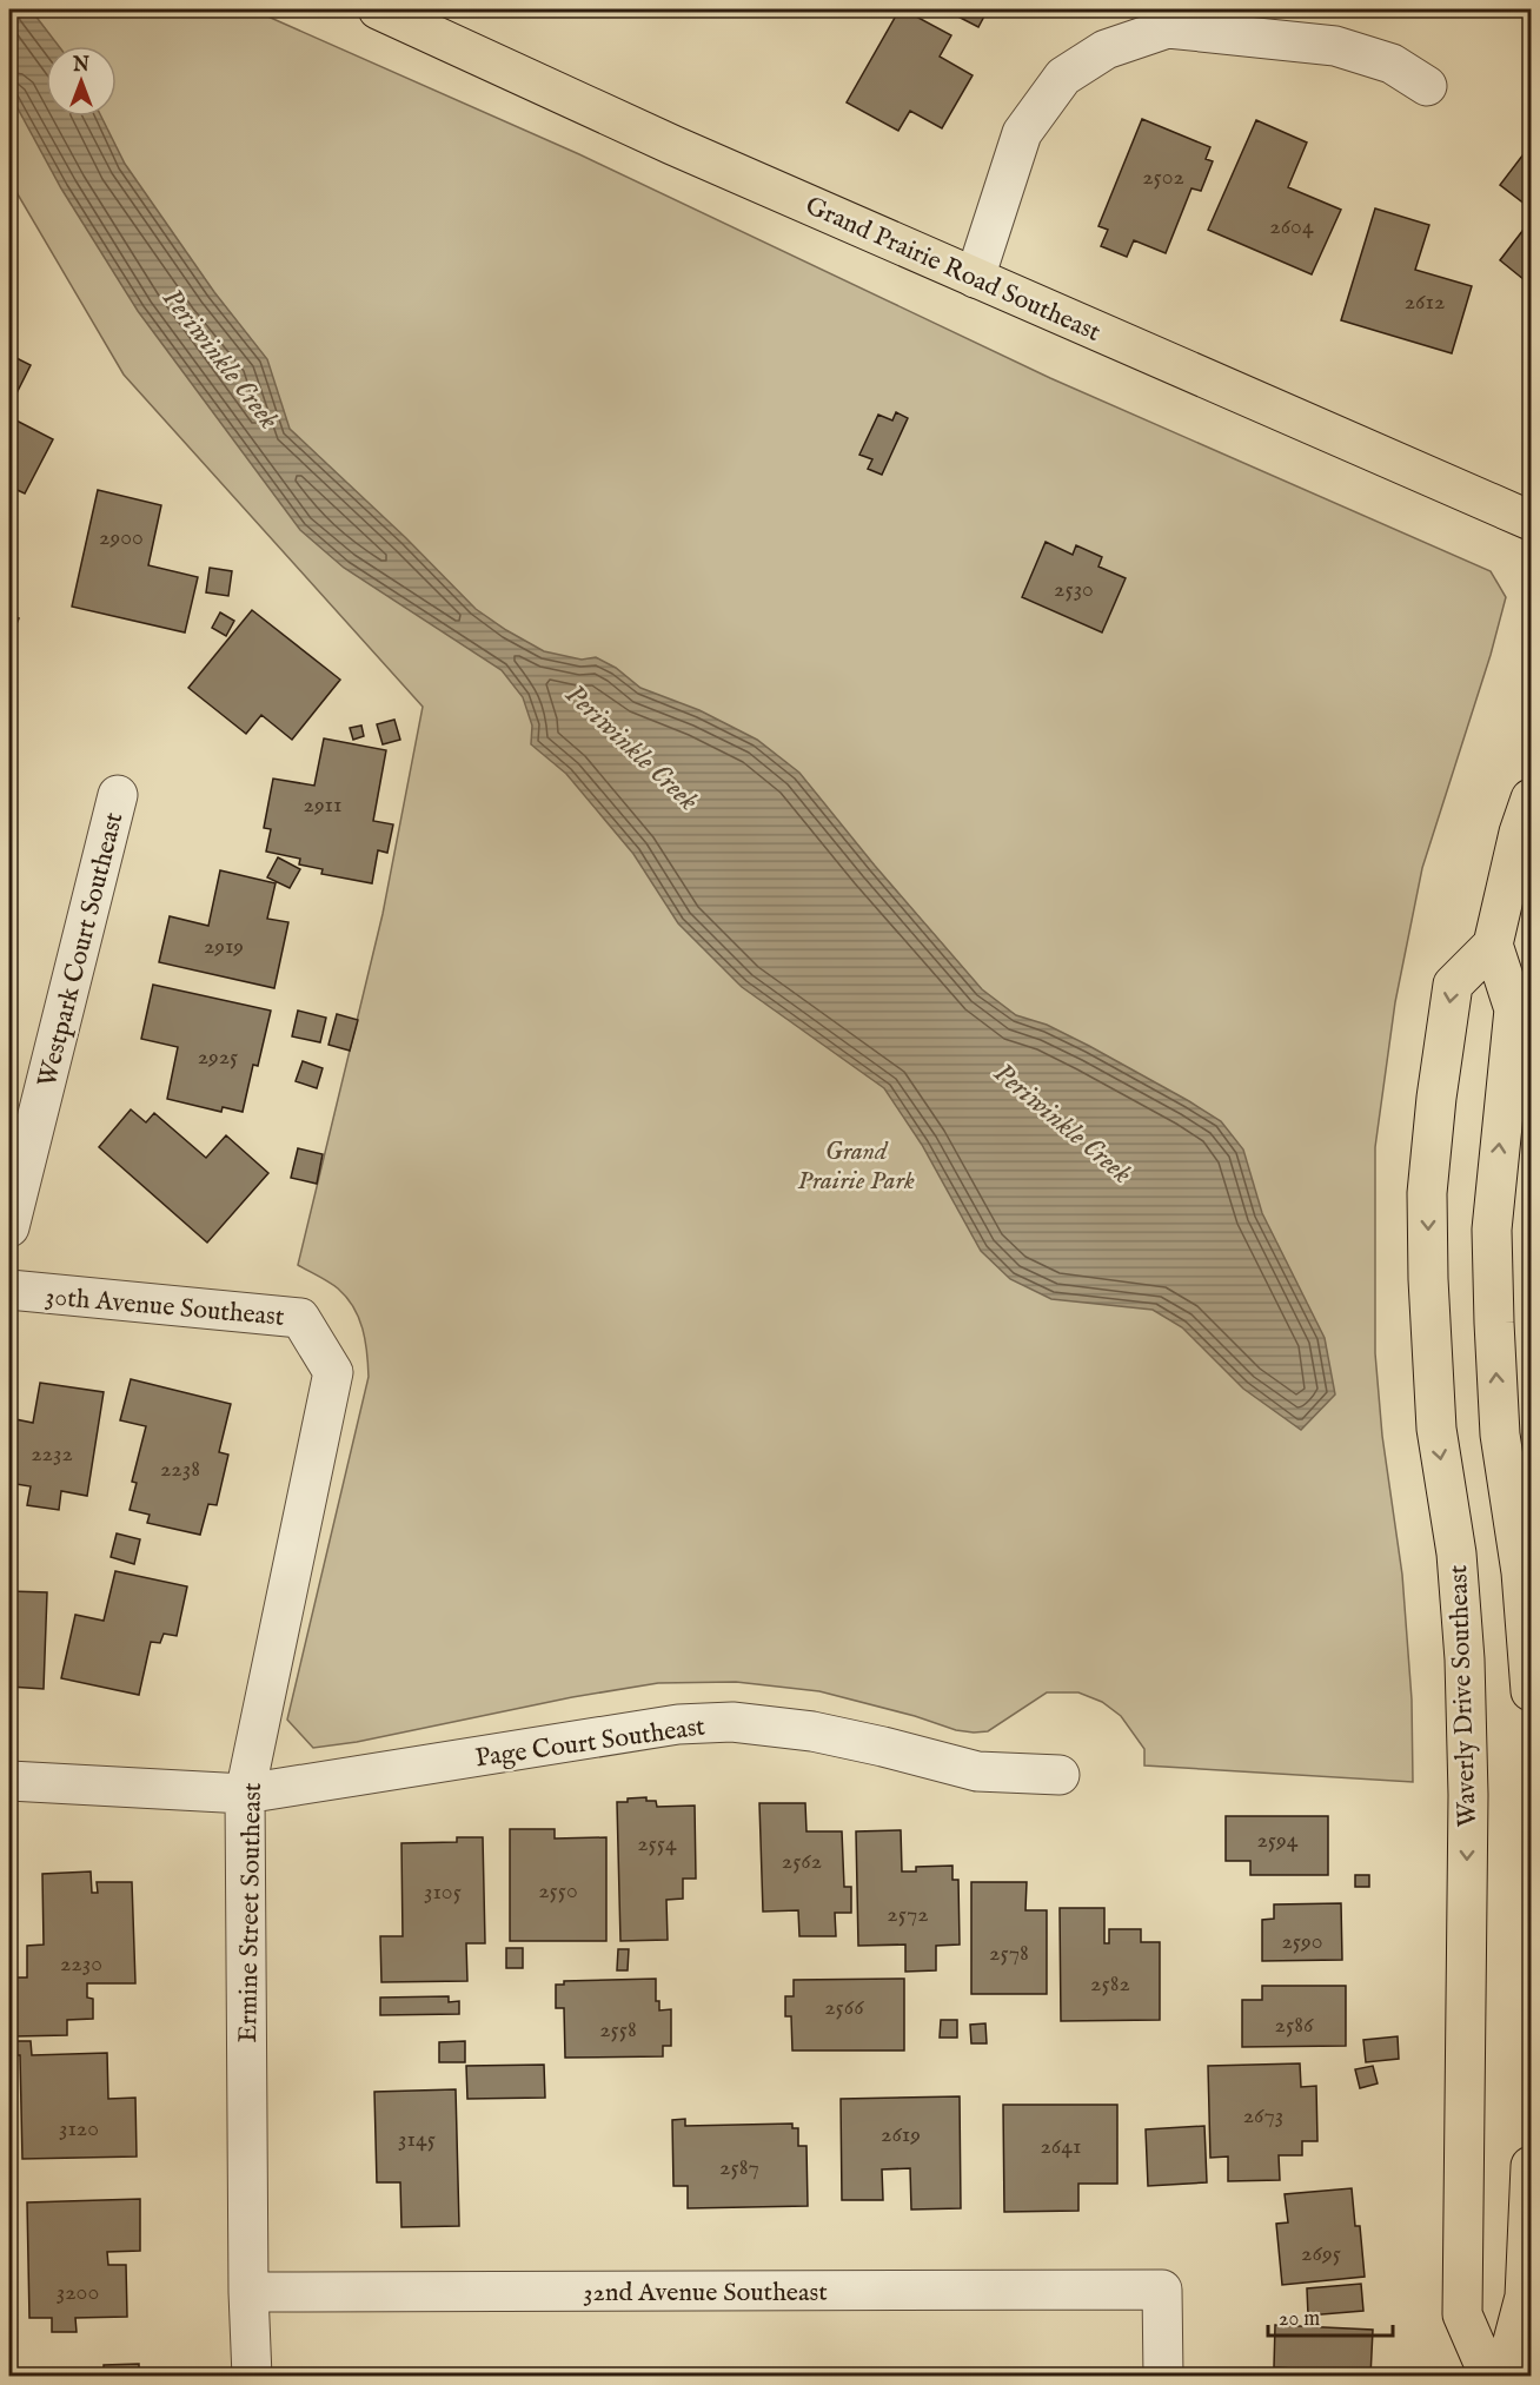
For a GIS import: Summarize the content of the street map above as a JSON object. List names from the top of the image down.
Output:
{
  "streets": {
    "main road": ["Grand Prairie Road Southeast", "Waverly Drive Southeast"],
    "street": [
      "Westpark Court Southeast",
      "30th Avenue Southeast",
      "Page Court Southeast",
      "Ermine Street Southeast",
      "32nd Avenue Southeast"
    ]
  },
  "crossings": [
    ["30th Avenue Southeast", "Ermine Street Southeast"],
    ["Page Court Southeast", "Ermine Street Southeast"],
    ["Ermine Street Southeast", "32nd Avenue Southeast"]
  ],
  "water": ["Periwinkle Creek"],
  "parks": ["Grand Prairie Park"],
  "house_numbers": [
    "2502",
    "2604",
    "2612",
    "2900",
    "2530",
    "2911",
    "2919",
    "2925",
    "2232",
    "2238",
    "2594",
    "2554",
    "2562",
    "2550",
    "3105",
    "2572",
    "2590",
    "2578",
    "2230",
    "2582",
    "2566",
    "2586",
    "2558",
    "2673",
    "3120",
    "2619",
    "3145",
    "2641",
    "2587",
    "2695",
    "3200"
  ],
  "scale_bar": "20 m",
  "north": "top"
}
